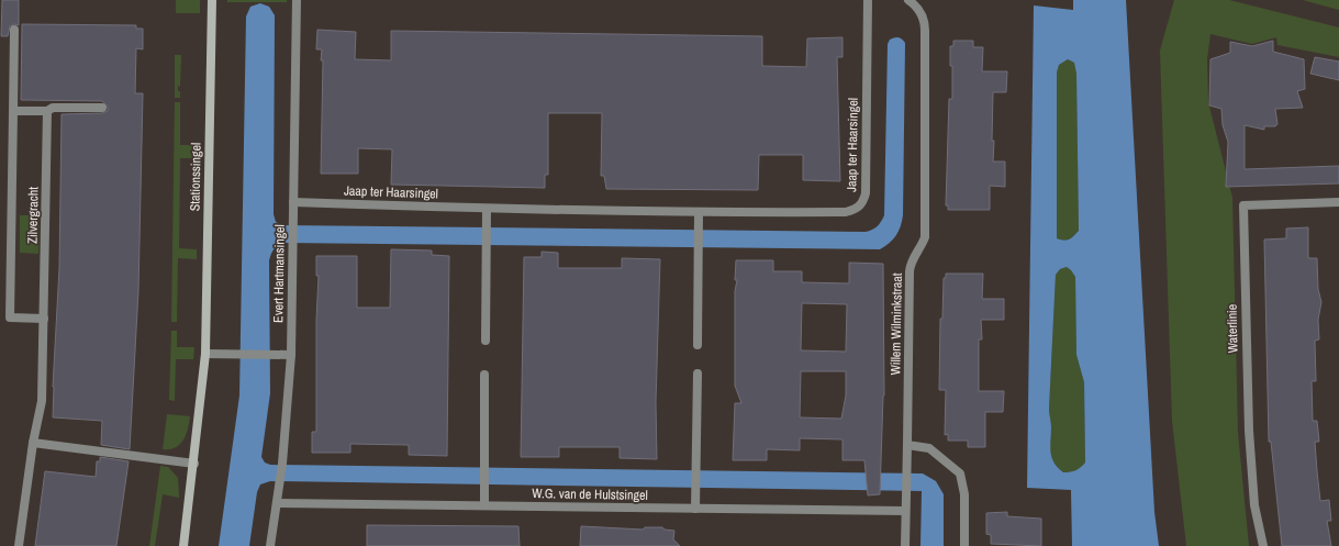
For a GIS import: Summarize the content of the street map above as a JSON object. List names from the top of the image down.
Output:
{
  "streets": {
    "street": [
      "Jaap ter Haarsingel",
      "Stationssingel",
      "Zilvergracht",
      "Evert Hartmansingel",
      "Willem Wilminkstraat",
      "Waterlinie",
      "W.G. van de Hulstsingel"
    ]
  },
  "crossings": [
    ["Jaap ter Haarsingel", "Evert Hartmansingel"],
    ["Evert Hartmansingel", "W.G. van de Hulstsingel"],
    ["Willem Wilminkstraat", "W.G. van de Hulstsingel"]
  ]
}
